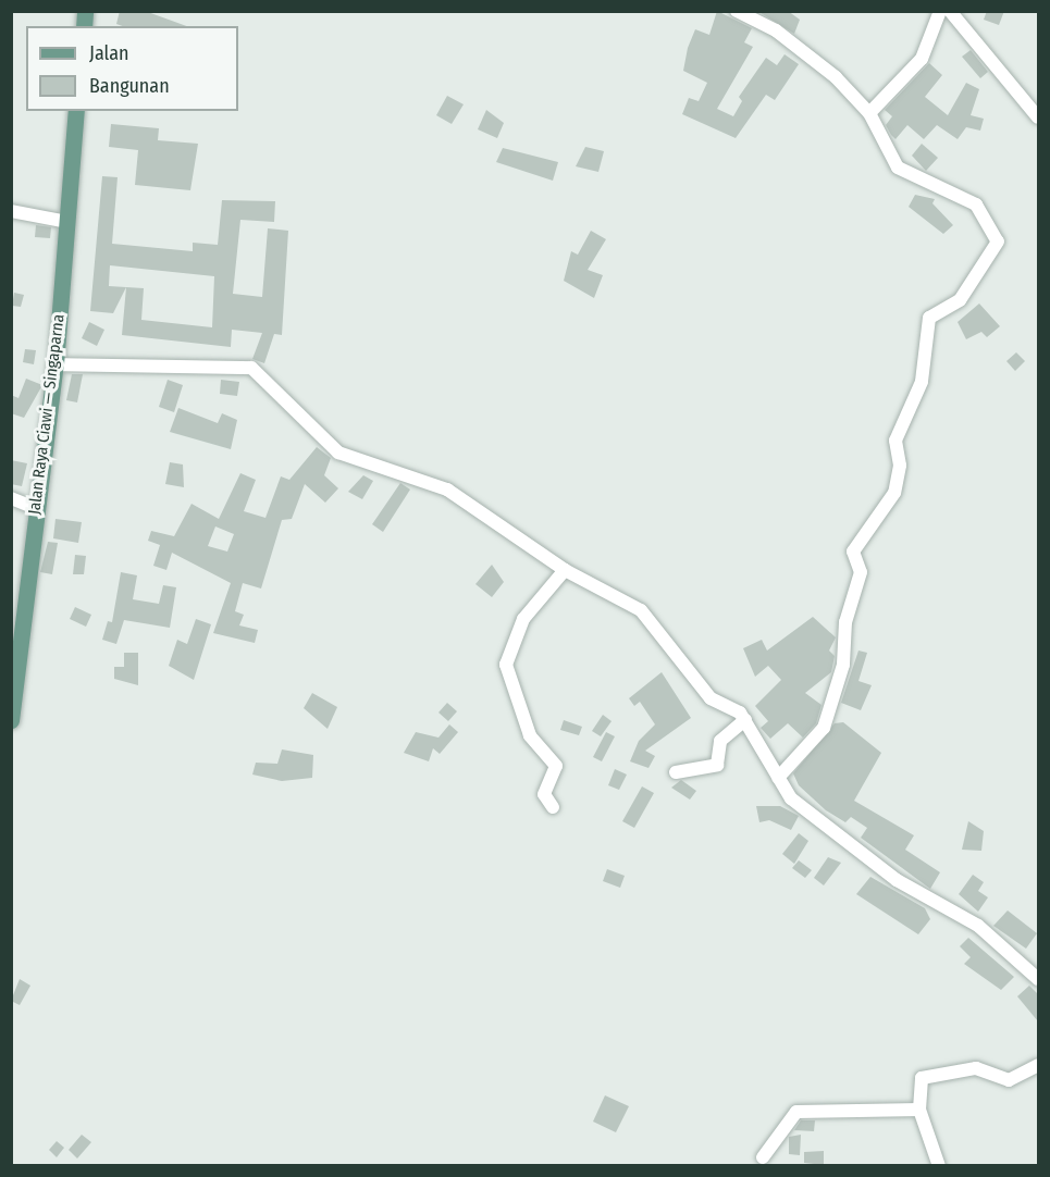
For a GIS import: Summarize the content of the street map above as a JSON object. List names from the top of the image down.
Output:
{
  "streets": {
    "main road": ["Jalan Raya Ciawi — Singaparna"]
  },
  "legend": ["Jalan", "Bangunan"]
}
